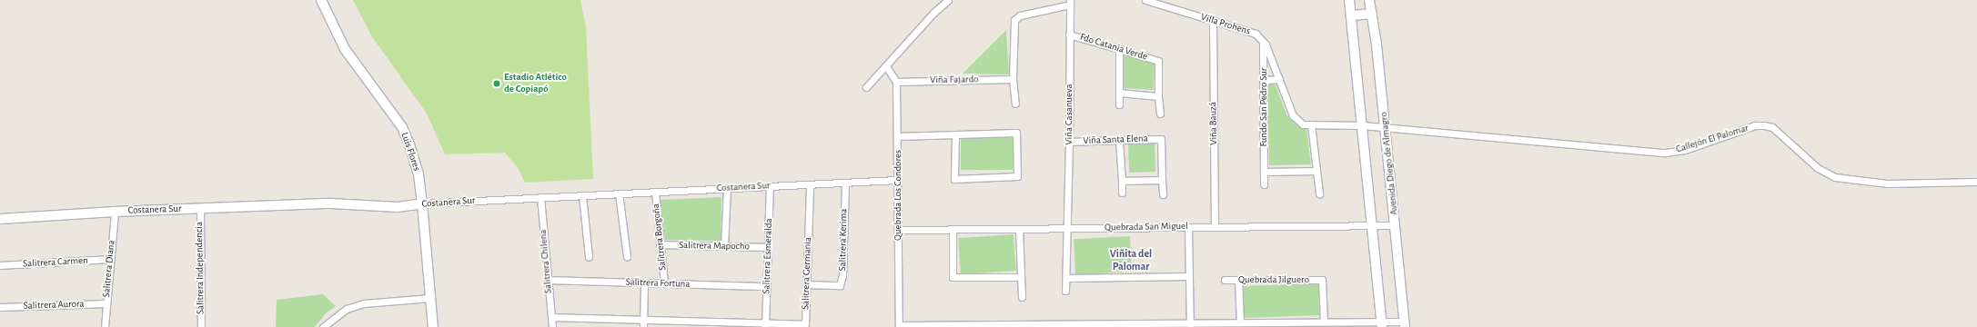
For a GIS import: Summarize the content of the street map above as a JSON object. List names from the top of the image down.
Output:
{
  "streets": {
    "street": [
      "Villa Prohens",
      "Fdo Catania Verde",
      "Viña Fajardo",
      "Fundo San Pedro Sur",
      "Viña Casanueva",
      "Viña Bauzá",
      "Callejón El Palomar",
      "Viña Santa Elena",
      "Luis Flores",
      "Avenida Diego de Almagro",
      "Costanera Sur",
      "Quebrada Los Condores",
      "Quebrada San Miguel",
      "Salitrera Borgoña",
      "Salitrera Kerima",
      "Salitrera Mapocho",
      "Salitrera Esmeralda",
      "Salitrera Chilena",
      "Salitrera Carmen",
      "Salitrera Independencia",
      "Salitrera Diana",
      "Salitrera Germania",
      "Quebrada Jilguero",
      "Salitrera Fortuna",
      "Salitrera Aurora"
    ]
  },
  "crossings": [
    ["Villa Prohens", "Fundo San Pedro Sur"],
    ["Villa Prohens", "Viña Bauzá"],
    ["Fdo Catania Verde", "Viña Casanueva"],
    ["Viña Fajardo", "Quebrada Los Condores"],
    ["Viña Casanueva", "Viña Santa Elena"],
    ["Viña Casanueva", "Quebrada San Miguel"],
    ["Viña Bauzá", "Quebrada San Miguel"],
    ["Callejón El Palomar", "Avenida Diego de Almagro"],
    ["Luis Flores", "Costanera Sur"],
    ["Avenida Diego de Almagro", "Quebrada San Miguel"],
    ["Costanera Sur", "Quebrada Los Condores"],
    ["Costanera Sur", "Salitrera Borgoña"],
    ["Costanera Sur", "Salitrera Kerima"],
    ["Costanera Sur", "Salitrera Esmeralda"],
    ["Costanera Sur", "Salitrera Chilena"],
    ["Costanera Sur", "Salitrera Independencia"],
    ["Costanera Sur", "Salitrera Diana"],
    ["Costanera Sur", "Salitrera Germania"],
    ["Quebrada Los Condores", "Quebrada San Miguel"],
    ["Salitrera Borgoña", "Salitrera Mapocho"],
    ["Salitrera Borgoña", "Salitrera Fortuna"],
    ["Salitrera Kerima", "Salitrera Germania"],
    ["Salitrera Mapocho", "Salitrera Esmeralda"],
    ["Salitrera Esmeralda", "Salitrera Germania"],
    ["Salitrera Esmeralda", "Salitrera Fortuna"],
    ["Salitrera Chilena", "Salitrera Fortuna"],
    ["Salitrera Carmen", "Salitrera Diana"],
    ["Salitrera Diana", "Salitrera Aurora"]
  ],
  "districts": ["Viñita del Palomar"],
  "places": ["Estadio Atlético de Copiapó"]
}
